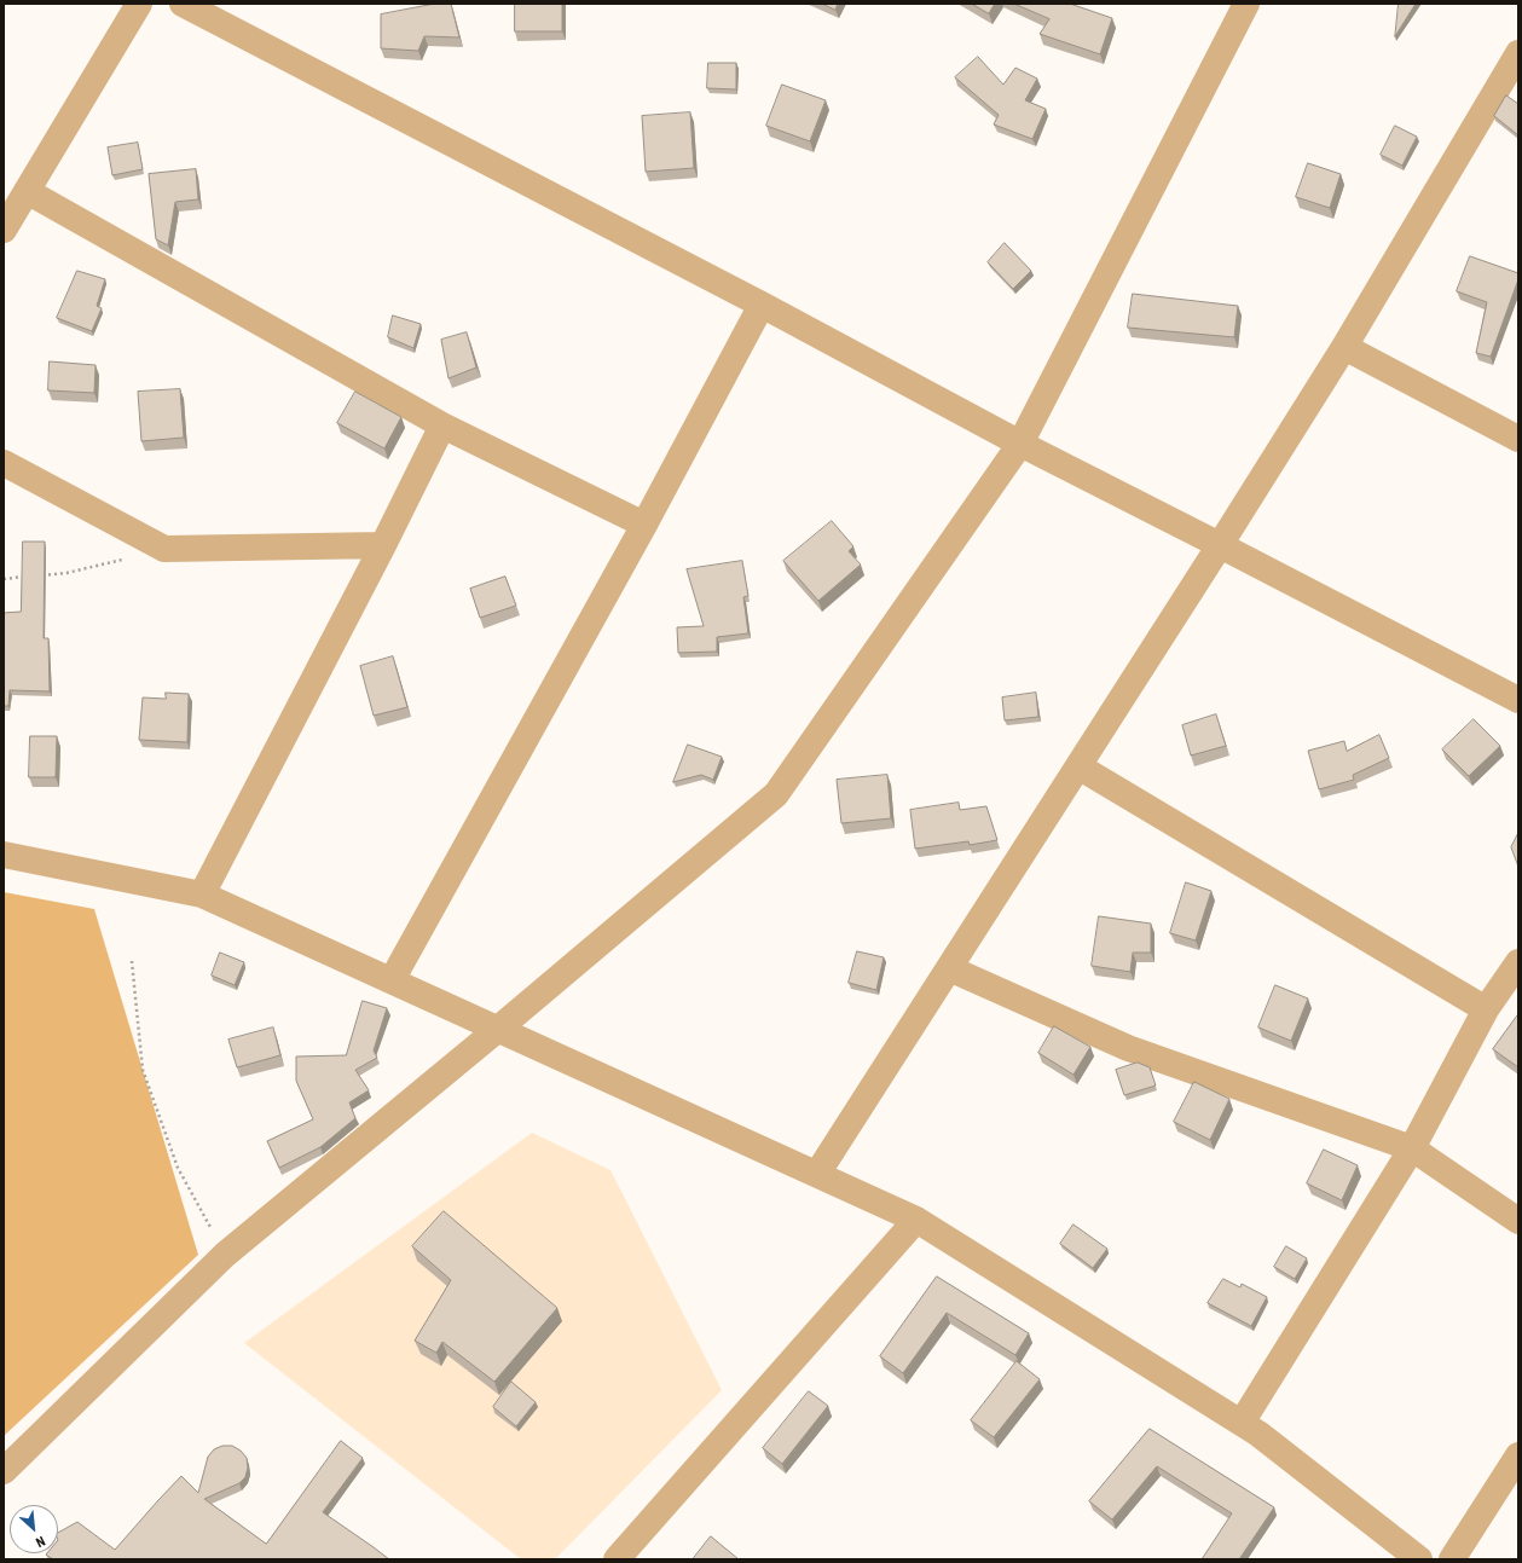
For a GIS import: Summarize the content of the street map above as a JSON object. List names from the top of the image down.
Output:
{
  "north": "bottom right"
}
